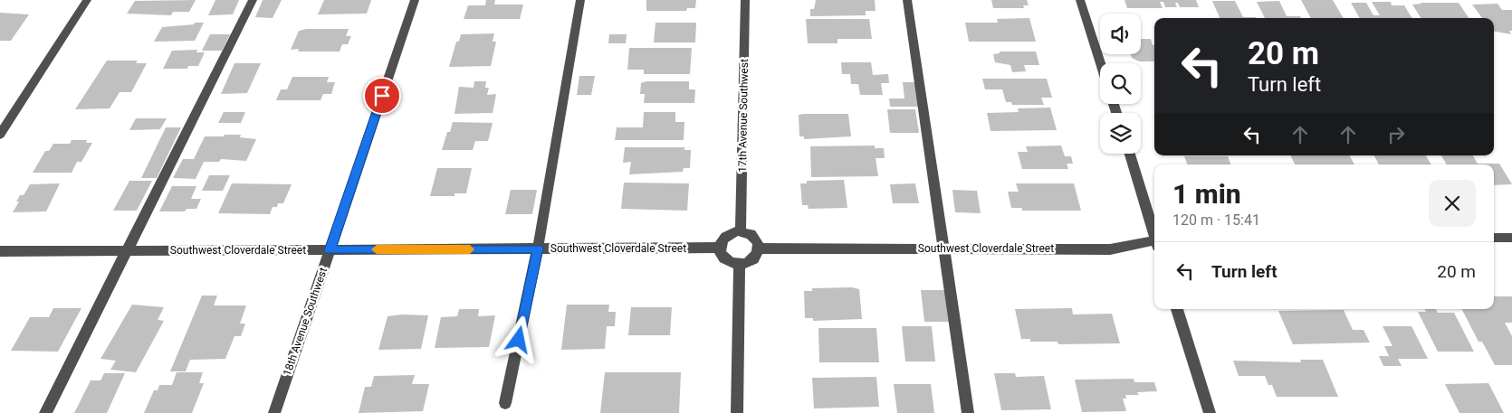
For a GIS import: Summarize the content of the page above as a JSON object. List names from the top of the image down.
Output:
{
  "streets": {
    "street": ["17th Avenue Southwest", "Southwest Cloverdale Street", "18th Avenue Southwest"]
  },
  "crossings": [
    ["17th Avenue Southwest", "Southwest Cloverdale Street"],
    ["Southwest Cloverdale Street", "18th Avenue Southwest"]
  ],
  "page": {
    "turn": ["20 m", "Turn left"],
    "heading": ["1 min", "120 m · 15:41"],
    "list": [
      {
        "name": "Turn left",
        "value": "20 m"
      }
    ]
  }
}
